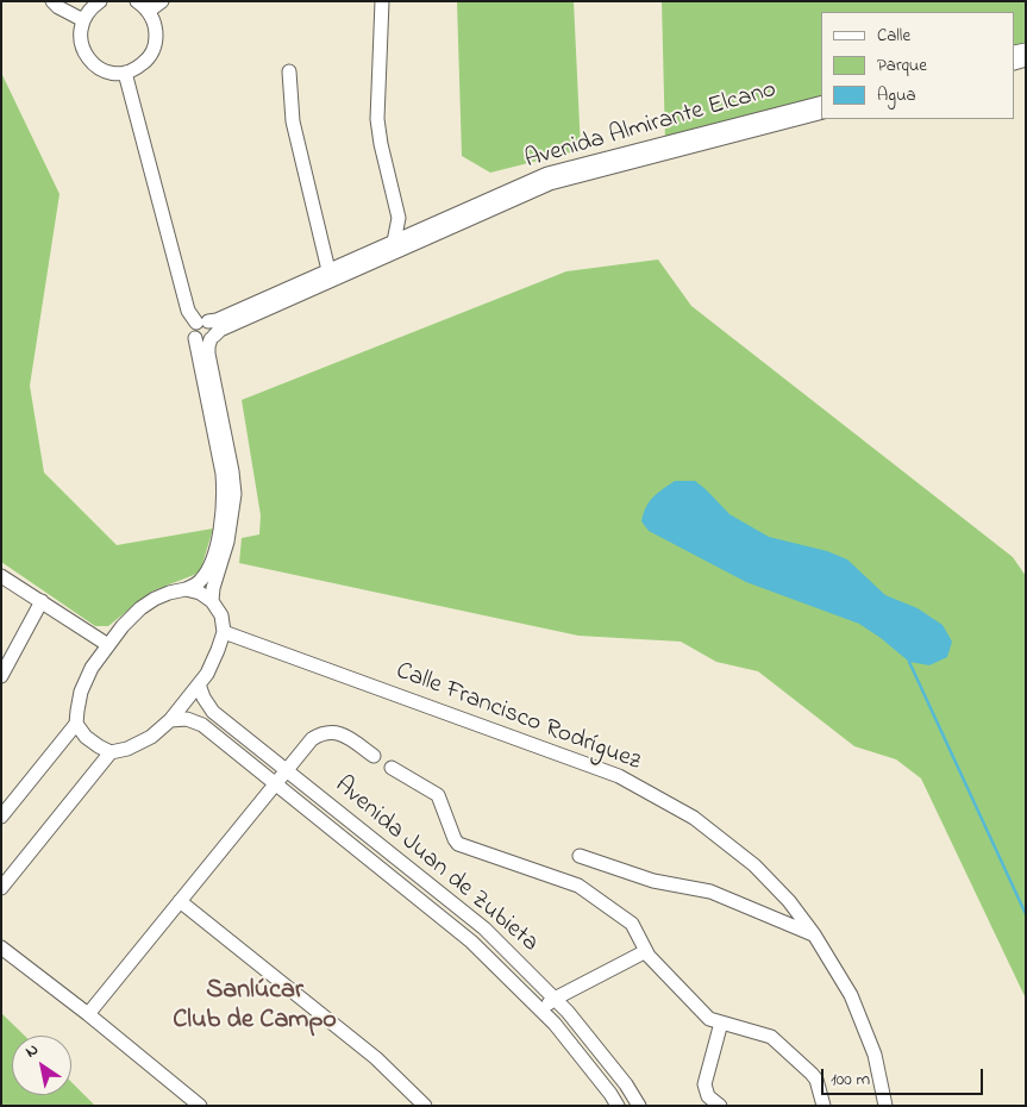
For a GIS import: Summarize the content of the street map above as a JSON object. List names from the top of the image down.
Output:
{
  "streets": {
    "street": ["Avenida Almirante Elcano", "Calle Francisco Rodríguez", "Avenida Juan de Zubieta"]
  },
  "districts": ["Sanlúcar Club de Campo"],
  "legend": ["Calle", "Parque", "Agua"],
  "scale_bar": "100 m",
  "north": "top left"
}
